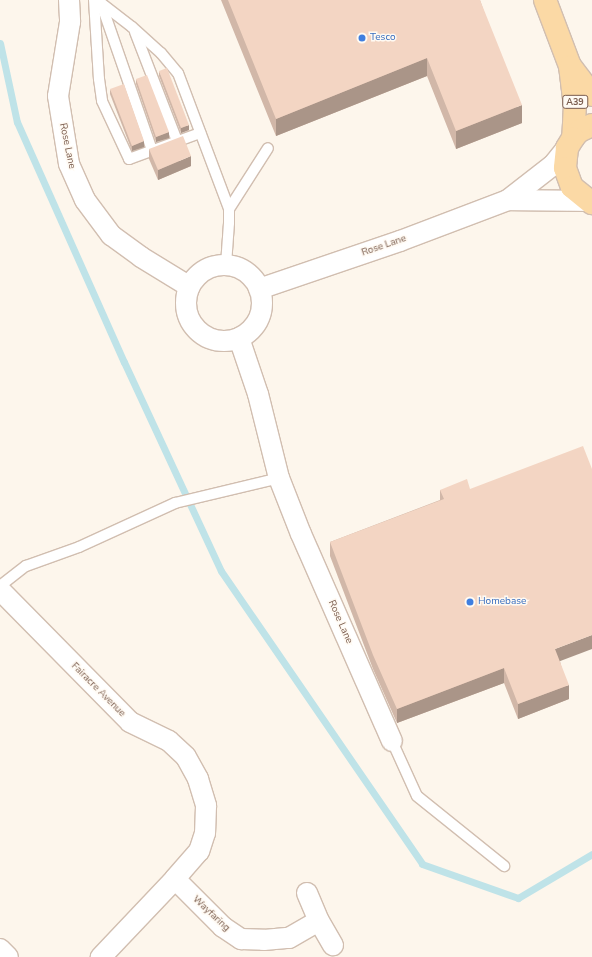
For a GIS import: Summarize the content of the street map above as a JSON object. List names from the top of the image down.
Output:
{
  "streets": {
    "main road": ["A39"],
    "street": ["Rose Lane", "Fairacre Avenue", "Wayfaring"]
  },
  "crossings": [
    ["A39", "Rose Lane"],
    ["Fairacre Avenue", "Wayfaring"]
  ],
  "places": ["Tesco", "Homebase"]
}
